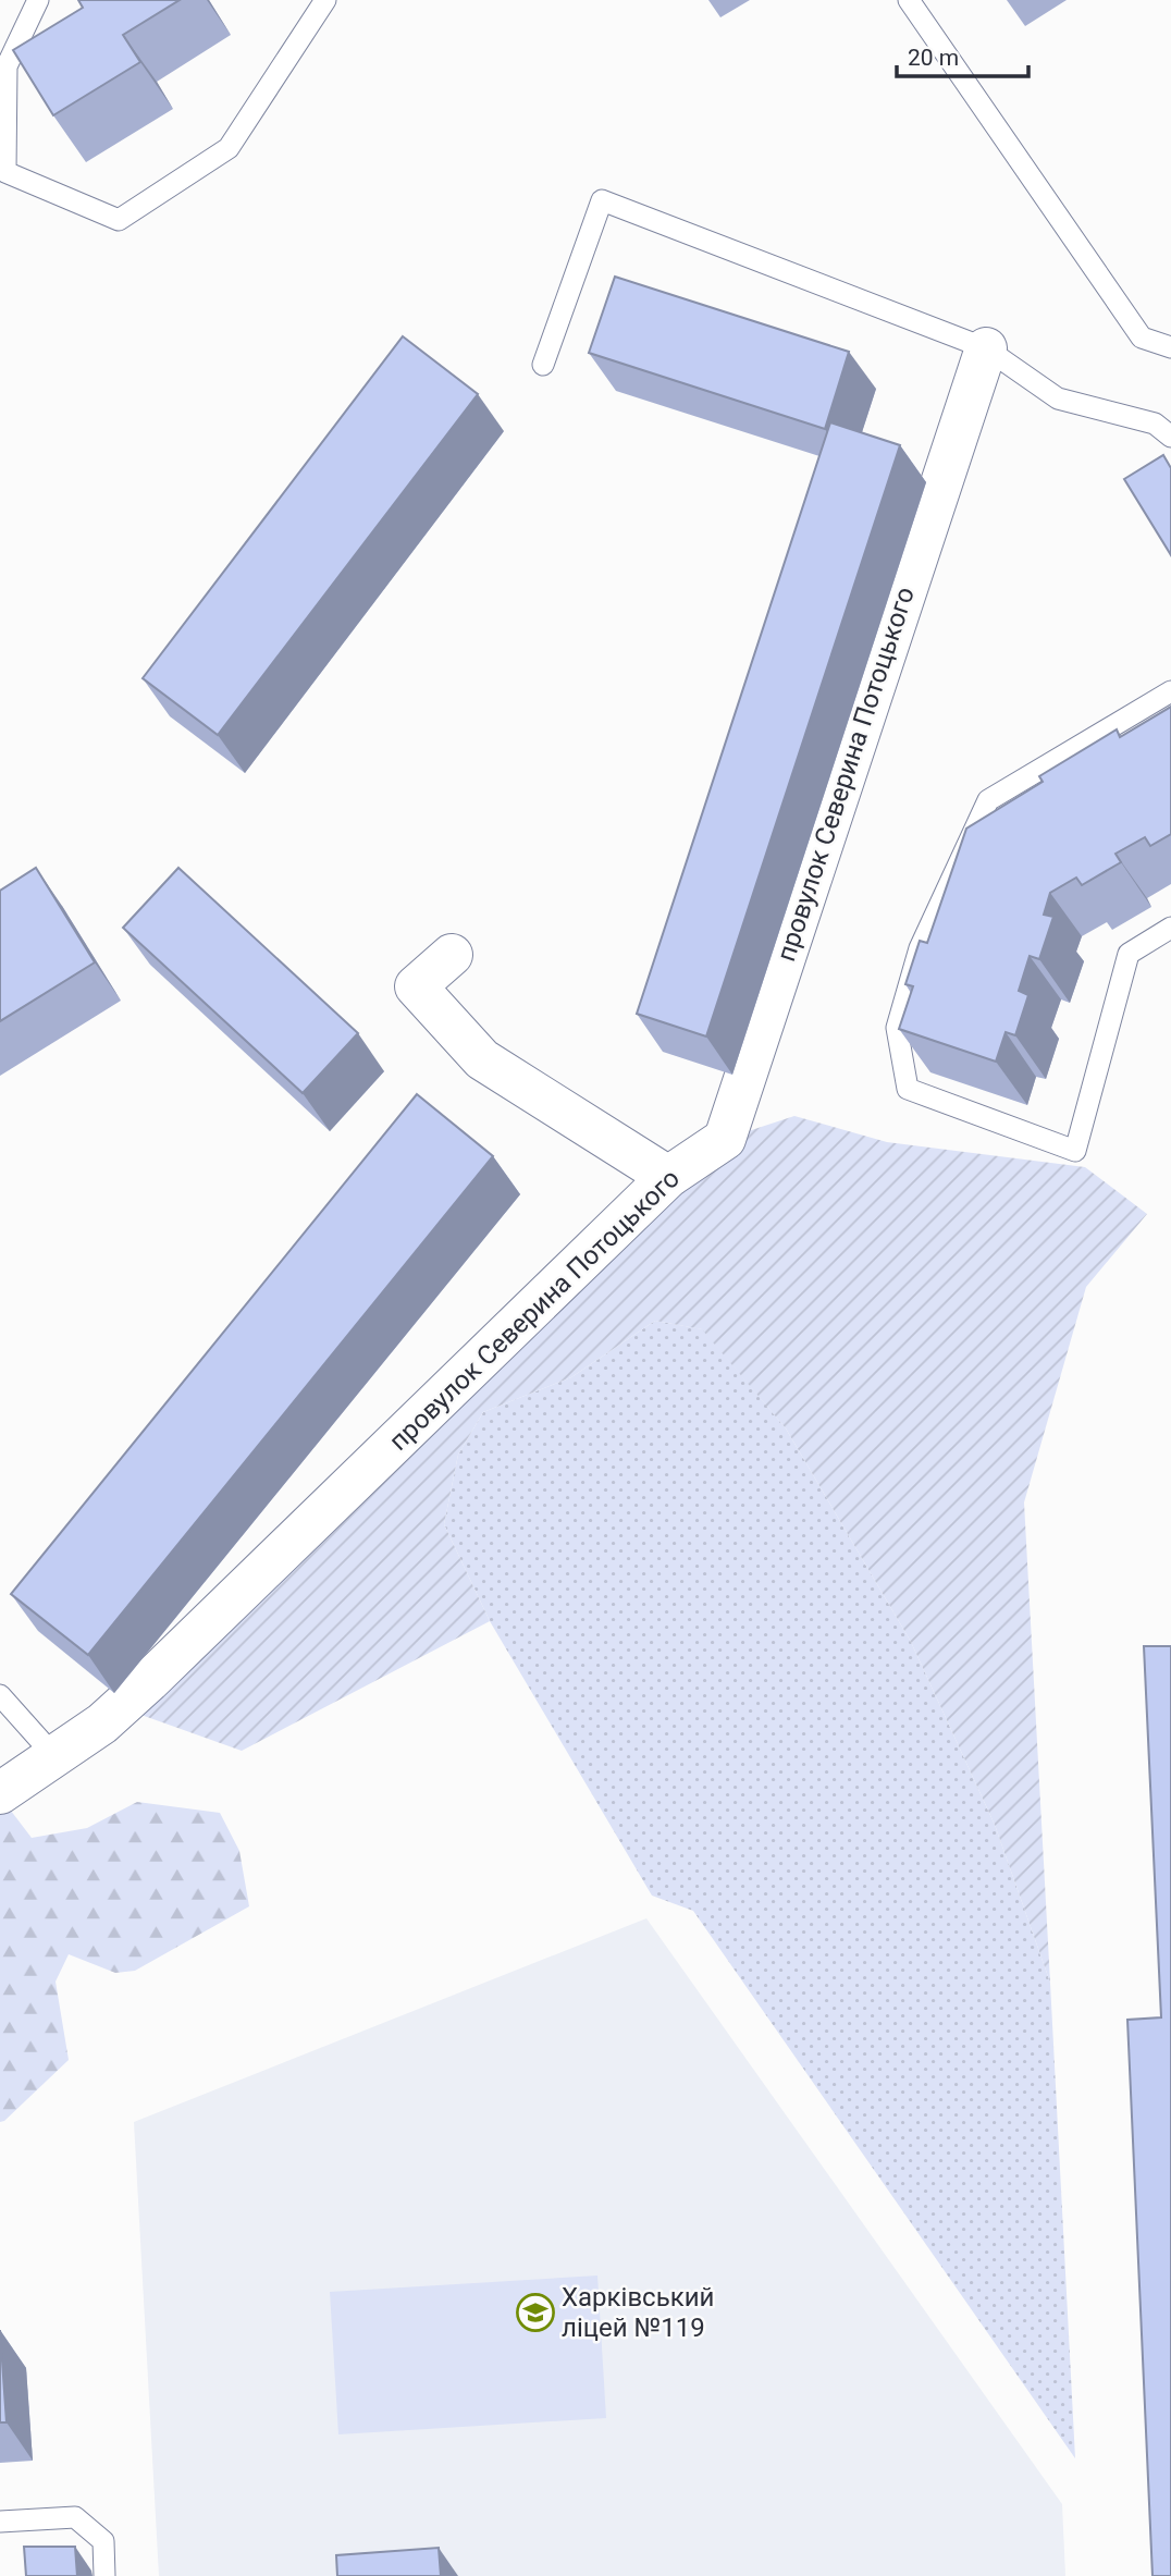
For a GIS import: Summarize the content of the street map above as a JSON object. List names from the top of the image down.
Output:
{
  "streets": {
    "street": ["провулок Северина Потоцького"]
  },
  "places": {
    "school or university": ["Харківський ліцей №119"]
  },
  "scale_bar": "20 m"
}
